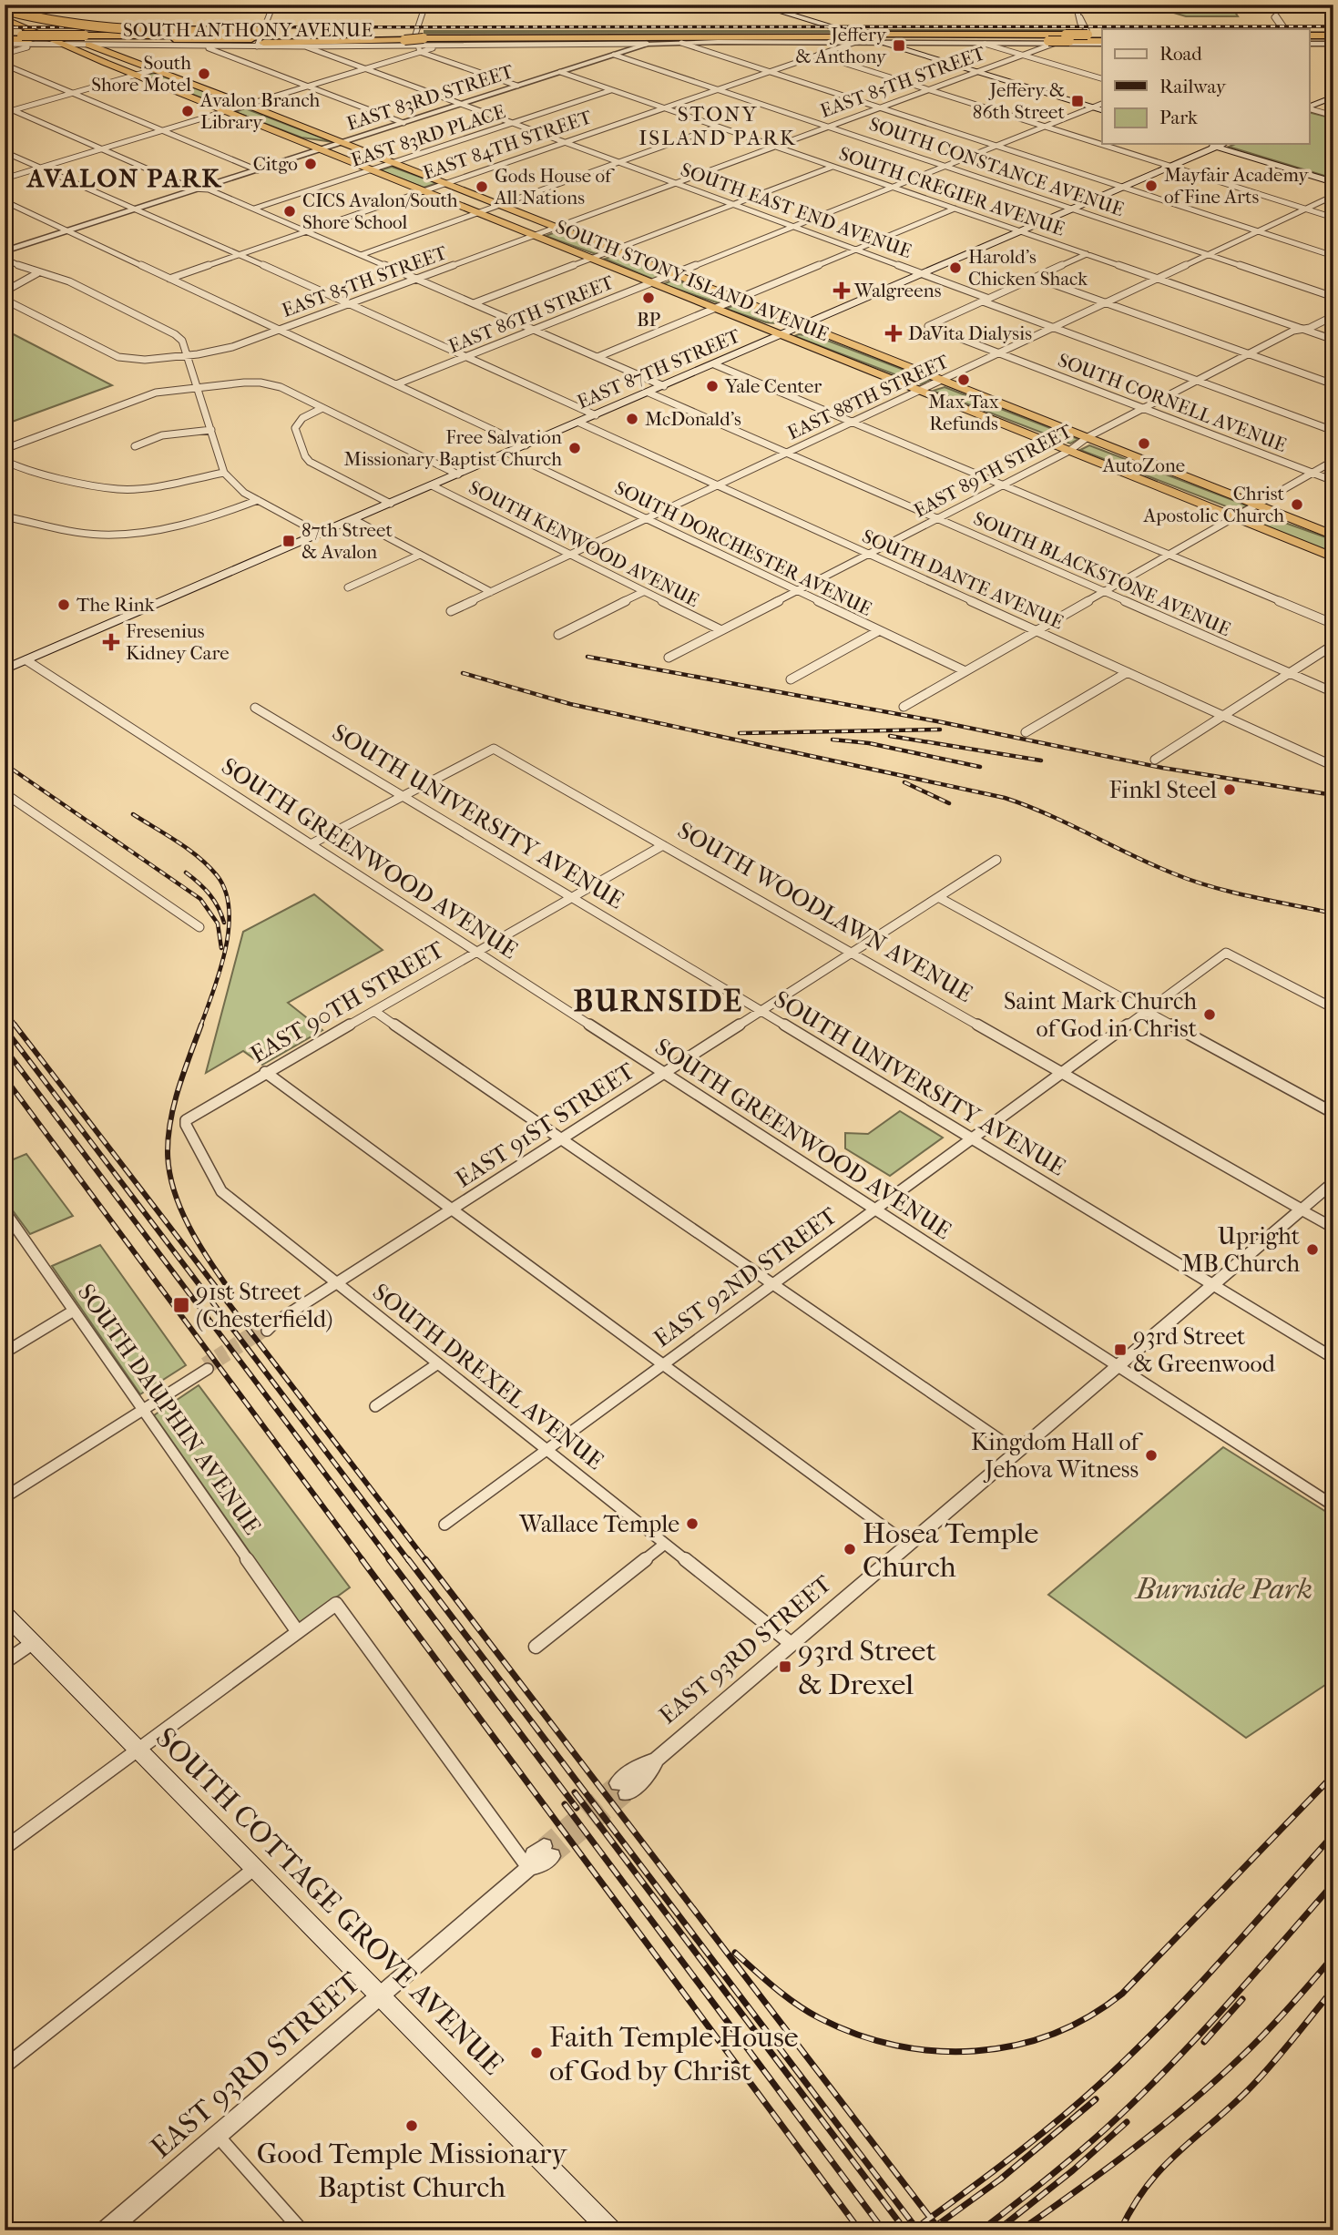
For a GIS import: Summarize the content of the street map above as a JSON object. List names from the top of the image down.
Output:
{
  "streets": {
    "highway": ["SOUTH STONY ISLAND AVENUE"],
    "main road": ["EAST 87TH STREET", "SOUTH COTTAGE GROVE AVENUE"],
    "street": [
      "SOUTH ANTHONY AVENUE",
      "EAST 85TH STREET",
      "EAST 83RD STREET",
      "EAST 83RD PLACE",
      "EAST 84TH STREET",
      "SOUTH CONSTANCE AVENUE",
      "SOUTH CREGIER AVENUE",
      "SOUTH EAST END AVENUE",
      "EAST 86TH STREET",
      "EAST 88TH STREET",
      "SOUTH CORNELL AVENUE",
      "EAST 89TH STREET",
      "SOUTH KENWOOD AVENUE",
      "SOUTH DORCHESTER AVENUE",
      "SOUTH BLACKSTONE AVENUE",
      "SOUTH DANTE AVENUE",
      "SOUTH UNIVERSITY AVENUE",
      "SOUTH GREENWOOD AVENUE",
      "SOUTH WOODLAWN AVENUE",
      "EAST 90TH STREET",
      "EAST 91ST STREET",
      "EAST 92ND STREET",
      "SOUTH DREXEL AVENUE",
      "SOUTH DAUPHIN AVENUE",
      "EAST 93RD STREET"
    ]
  },
  "crossings": [
    ["SOUTH ANTHONY AVENUE", "EAST 83RD STREET"],
    ["SOUTH ANTHONY AVENUE", "SOUTH EAST END AVENUE"],
    ["SOUTH ANTHONY AVENUE", "SOUTH STONY ISLAND AVENUE"],
    ["EAST 85TH STREET", "SOUTH CONSTANCE AVENUE"],
    ["EAST 85TH STREET", "SOUTH CREGIER AVENUE"],
    ["EAST 85TH STREET", "SOUTH EAST END AVENUE"],
    ["EAST 85TH STREET", "SOUTH STONY ISLAND AVENUE"],
    ["EAST 83RD STREET", "SOUTH CONSTANCE AVENUE"],
    ["EAST 83RD STREET", "SOUTH CREGIER AVENUE"],
    ["EAST 83RD STREET", "SOUTH EAST END AVENUE"],
    ["EAST 83RD STREET", "SOUTH STONY ISLAND AVENUE"],
    ["EAST 83RD PLACE", "SOUTH CREGIER AVENUE"],
    ["EAST 83RD PLACE", "SOUTH EAST END AVENUE"],
    ["EAST 83RD PLACE", "SOUTH STONY ISLAND AVENUE"],
    ["EAST 84TH STREET", "SOUTH CONSTANCE AVENUE"],
    ["EAST 84TH STREET", "SOUTH CREGIER AVENUE"],
    ["EAST 84TH STREET", "SOUTH EAST END AVENUE"],
    ["EAST 84TH STREET", "SOUTH STONY ISLAND AVENUE"],
    ["SOUTH CONSTANCE AVENUE", "EAST 86TH STREET"],
    ["SOUTH CONSTANCE AVENUE", "EAST 87TH STREET"],
    ["SOUTH CONSTANCE AVENUE", "EAST 88TH STREET"],
    ["SOUTH CREGIER AVENUE", "EAST 86TH STREET"],
    ["SOUTH CREGIER AVENUE", "EAST 87TH STREET"],
    ["SOUTH CREGIER AVENUE", "EAST 88TH STREET"],
    ["SOUTH CREGIER AVENUE", "EAST 89TH STREET"],
    ["SOUTH EAST END AVENUE", "EAST 86TH STREET"],
    ["SOUTH EAST END AVENUE", "EAST 87TH STREET"],
    ["SOUTH EAST END AVENUE", "EAST 88TH STREET"],
    ["SOUTH EAST END AVENUE", "SOUTH CORNELL AVENUE"],
    ["SOUTH EAST END AVENUE", "EAST 89TH STREET"],
    ["SOUTH STONY ISLAND AVENUE", "EAST 86TH STREET"],
    ["SOUTH STONY ISLAND AVENUE", "EAST 87TH STREET"],
    ["SOUTH STONY ISLAND AVENUE", "EAST 88TH STREET"],
    ["SOUTH STONY ISLAND AVENUE", "EAST 89TH STREET"],
    ["EAST 87TH STREET", "SOUTH KENWOOD AVENUE"],
    ["EAST 87TH STREET", "SOUTH DORCHESTER AVENUE"],
    ["EAST 87TH STREET", "SOUTH BLACKSTONE AVENUE"],
    ["EAST 87TH STREET", "SOUTH DANTE AVENUE"],
    ["EAST 87TH STREET", "SOUTH GREENWOOD AVENUE"],
    ["EAST 88TH STREET", "SOUTH CORNELL AVENUE"],
    ["EAST 88TH STREET", "SOUTH KENWOOD AVENUE"],
    ["EAST 88TH STREET", "SOUTH DORCHESTER AVENUE"],
    ["EAST 88TH STREET", "SOUTH BLACKSTONE AVENUE"],
    ["EAST 88TH STREET", "SOUTH DANTE AVENUE"],
    ["SOUTH CORNELL AVENUE", "EAST 89TH STREET"],
    ["EAST 89TH STREET", "SOUTH KENWOOD AVENUE"],
    ["EAST 89TH STREET", "SOUTH DORCHESTER AVENUE"],
    ["EAST 89TH STREET", "SOUTH BLACKSTONE AVENUE"],
    ["EAST 89TH STREET", "SOUTH DANTE AVENUE"],
    ["SOUTH UNIVERSITY AVENUE", "SOUTH WOODLAWN AVENUE"],
    ["SOUTH UNIVERSITY AVENUE", "EAST 90TH STREET"],
    ["SOUTH UNIVERSITY AVENUE", "EAST 91ST STREET"],
    ["SOUTH UNIVERSITY AVENUE", "EAST 92ND STREET"],
    ["SOUTH UNIVERSITY AVENUE", "EAST 93RD STREET"],
    ["SOUTH GREENWOOD AVENUE", "EAST 90TH STREET"],
    ["SOUTH GREENWOOD AVENUE", "EAST 91ST STREET"],
    ["SOUTH GREENWOOD AVENUE", "EAST 92ND STREET"],
    ["SOUTH GREENWOOD AVENUE", "EAST 93RD STREET"],
    ["SOUTH WOODLAWN AVENUE", "EAST 90TH STREET"],
    ["SOUTH WOODLAWN AVENUE", "EAST 91ST STREET"],
    ["SOUTH WOODLAWN AVENUE", "EAST 92ND STREET"],
    ["SOUTH WOODLAWN AVENUE", "EAST 93RD STREET"],
    ["EAST 90TH STREET", "SOUTH DREXEL AVENUE"],
    ["EAST 91ST STREET", "SOUTH DREXEL AVENUE"],
    ["EAST 92ND STREET", "SOUTH DREXEL AVENUE"],
    ["SOUTH DREXEL AVENUE", "EAST 93RD STREET"],
    ["EAST 93RD STREET", "SOUTH COTTAGE GROVE AVENUE"]
  ],
  "districts": ["STONY ISLAND PARK", "AVALON PARK", "BURNSIDE"],
  "parks": ["Burnside Park"],
  "places": {
    "transit": [
      "Jeffery & Anthony",
      "Jeffery & 86th Street",
      "87th Street & Avalon",
      "91st Street (Chesterfield)",
      "93rd Street & Greenwood",
      "93rd Street & Drexel"
    ],
    "other": [
      "South Shore Motel",
      "Avalon Branch Library",
      "Citgo",
      "Mayfair Academy of Fine Arts",
      "Gods House of All Nations",
      "CICS Avalon/South Shore School",
      "Harold's Chicken Shack",
      "BP",
      "Max Tax Refunds",
      "Yale Center",
      "McDonald's",
      "AutoZone",
      "Free Salvation Missionary Baptist Church",
      "Christ Apostolic Church",
      "The Rink",
      "Finkl Steel",
      "Saint Mark Church of God in Christ",
      "Upright MB Church",
      "Kingdom Hall of Jehova Witness",
      "Wallace Temple",
      "Hosea Temple Church",
      "Faith Temple House of God by Christ",
      "Good Temple Missionary Baptist Church"
    ],
    "health": ["Walgreens", "DaVita Dialysis", "Fresenius Kidney Care"]
  },
  "legend": ["Road", "Railway", "Park"]
}
